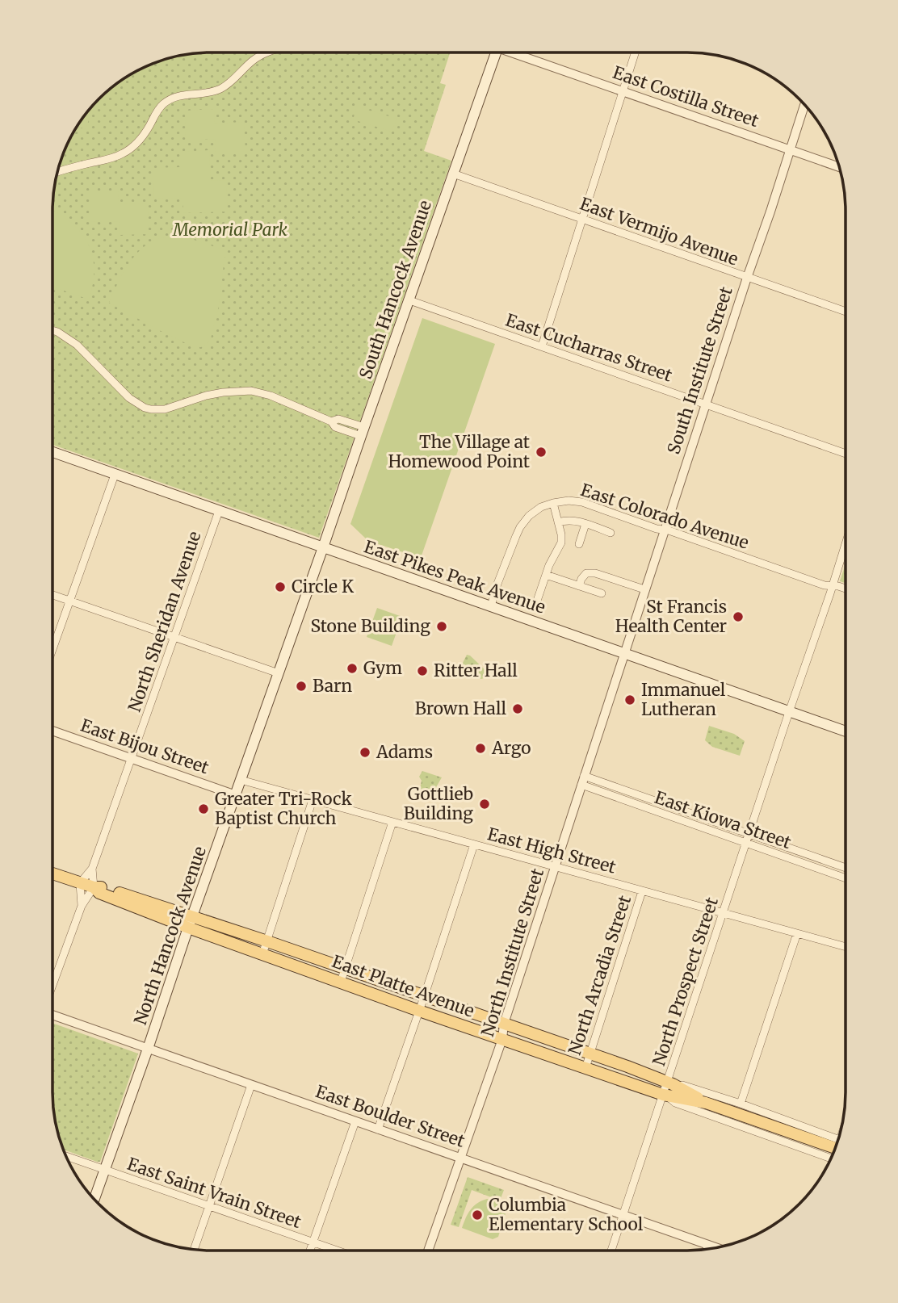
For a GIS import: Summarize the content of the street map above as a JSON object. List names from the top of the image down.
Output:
{
  "streets": {
    "main road": [
      "South Hancock Avenue",
      "East Pikes Peak Avenue",
      "North Hancock Avenue",
      "East Platte Avenue"
    ],
    "street": [
      "East Costilla Street",
      "East Vermijo Avenue",
      "East Cucharras Street",
      "South Institute Street",
      "East Colorado Avenue",
      "North Sheridan Avenue",
      "East Bijou Street",
      "East Kiowa Street",
      "East High Street",
      "North Institute Street",
      "North Arcadia Street",
      "North Prospect Street",
      "East Boulder Street",
      "East Saint Vrain Street"
    ]
  },
  "crossings": [
    ["East Costilla Street", "South Institute Street"],
    ["East Vermijo Avenue", "South Hancock Avenue"],
    ["East Vermijo Avenue", "South Institute Street"],
    ["South Hancock Avenue", "East Cucharras Street"],
    ["South Hancock Avenue", "East Pikes Peak Avenue"],
    ["South Hancock Avenue", "North Hancock Avenue"],
    ["East Cucharras Street", "South Institute Street"],
    ["South Institute Street", "East Colorado Avenue"],
    ["South Institute Street", "East Pikes Peak Avenue"],
    ["South Institute Street", "North Institute Street"],
    ["East Colorado Avenue", "East Pikes Peak Avenue"],
    ["East Colorado Avenue", "North Prospect Street"],
    ["East Pikes Peak Avenue", "North Sheridan Avenue"],
    ["East Pikes Peak Avenue", "North Hancock Avenue"],
    ["East Pikes Peak Avenue", "North Institute Street"],
    ["East Pikes Peak Avenue", "North Prospect Street"],
    ["North Sheridan Avenue", "East Bijou Street"],
    ["North Sheridan Avenue", "East Platte Avenue"],
    ["East Bijou Street", "North Hancock Avenue"],
    ["East Kiowa Street", "North Institute Street"],
    ["East Kiowa Street", "North Prospect Street"],
    ["East High Street", "North Hancock Avenue"],
    ["East High Street", "North Institute Street"],
    ["East High Street", "North Arcadia Street"],
    ["East High Street", "North Prospect Street"],
    ["North Hancock Avenue", "East Platte Avenue"],
    ["North Hancock Avenue", "East Boulder Street"],
    ["North Hancock Avenue", "East Saint Vrain Street"],
    ["North Institute Street", "East Platte Avenue"],
    ["North Institute Street", "East Boulder Street"],
    ["North Arcadia Street", "East Platte Avenue"],
    ["North Prospect Street", "East Platte Avenue"],
    ["North Prospect Street", "East Boulder Street"]
  ],
  "parks": ["Memorial Park"],
  "places": [
    "The Village at Homewood Point",
    "Circle K",
    "St Francis Health Center",
    "Stone Building",
    "Gym",
    "Ritter Hall",
    "Barn",
    "Immanuel Lutheran",
    "Brown Hall",
    "Argo",
    "Adams",
    "Gottlieb Building",
    "Greater Tri-Rock Baptist Church",
    "Columbia Elementary School"
  ]
}
